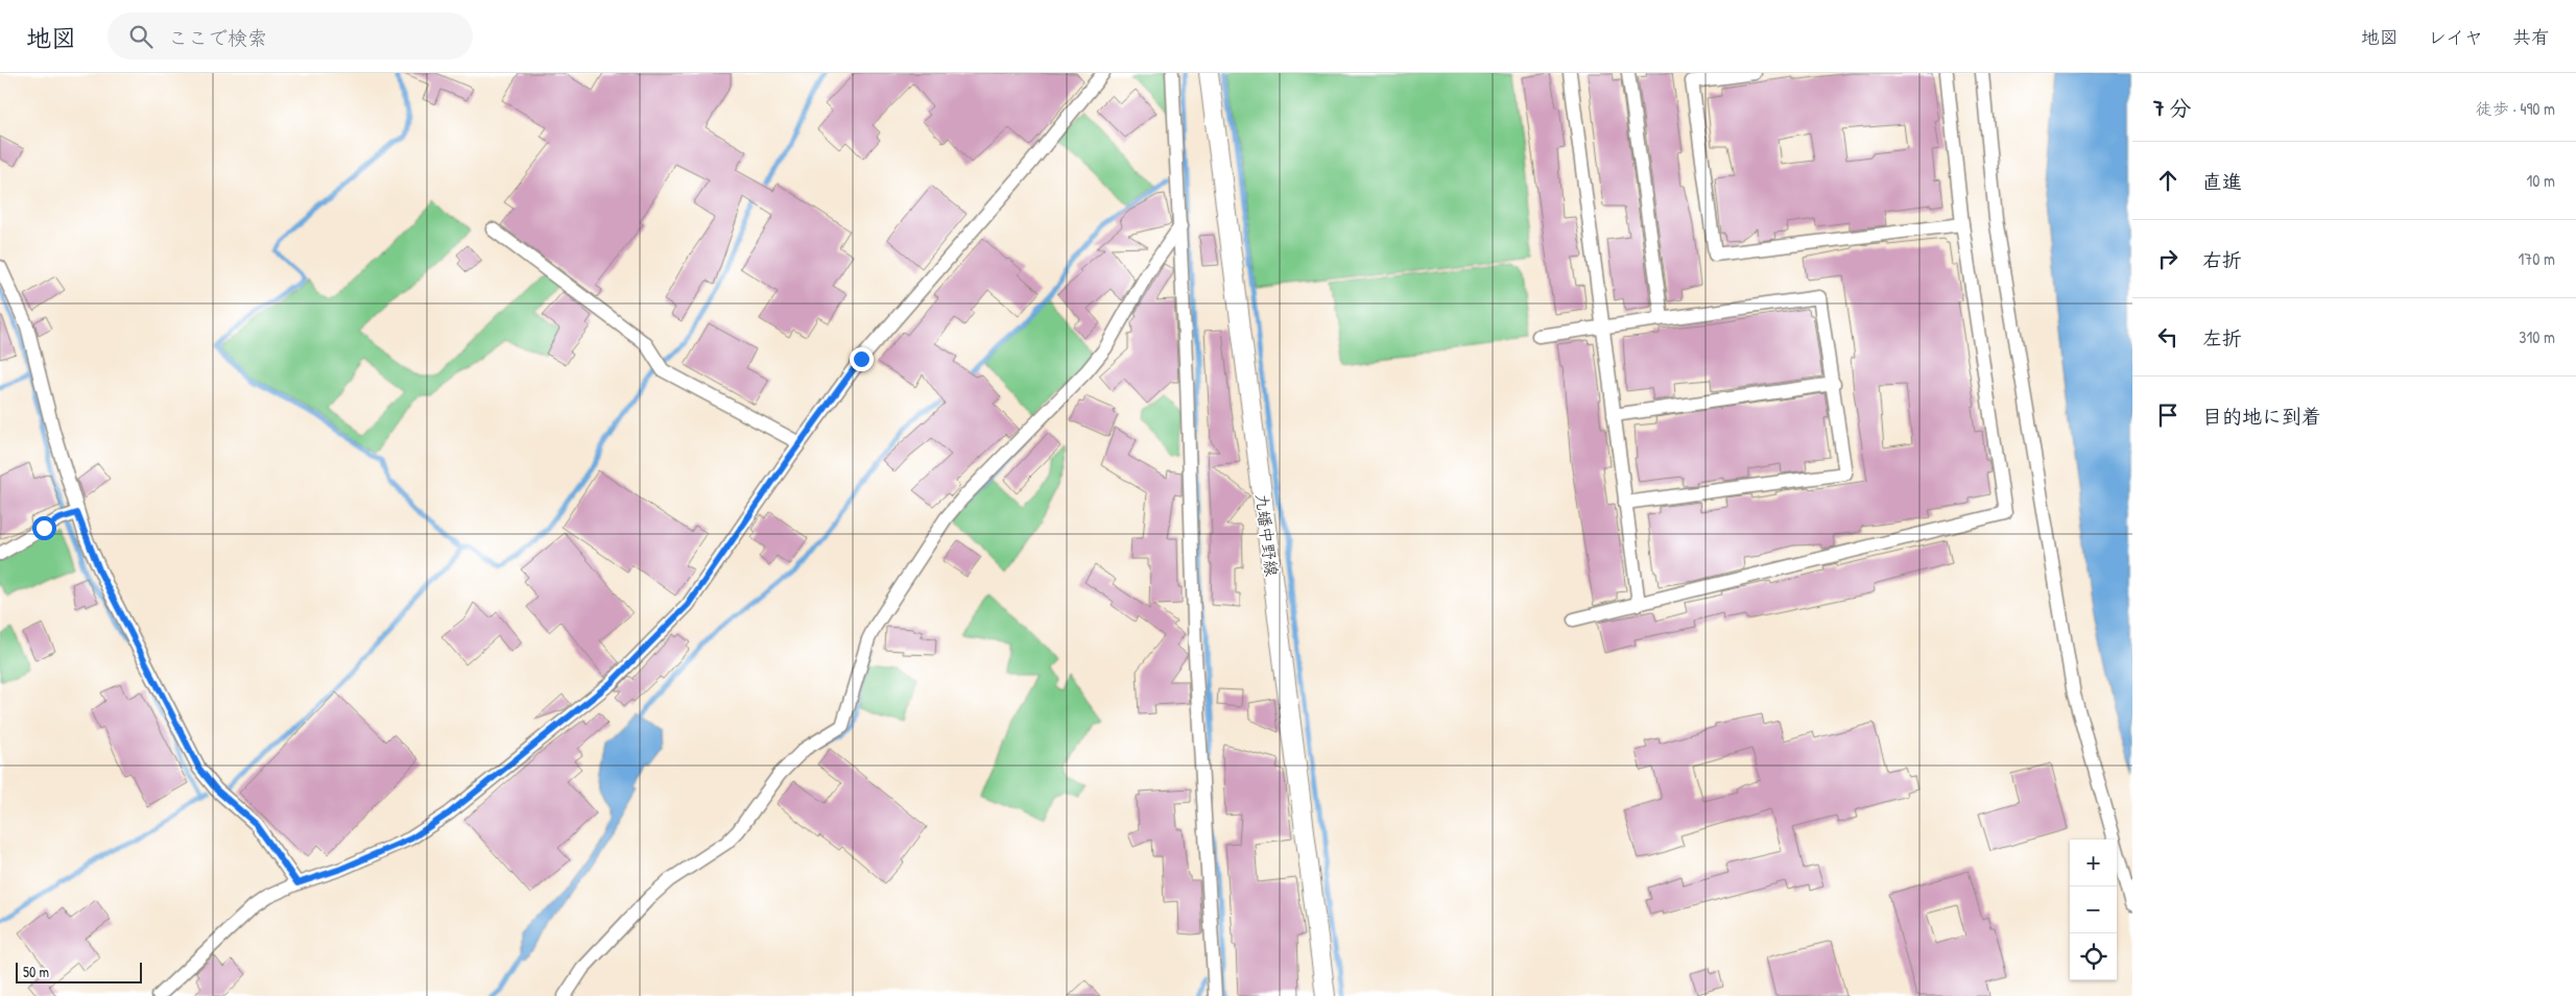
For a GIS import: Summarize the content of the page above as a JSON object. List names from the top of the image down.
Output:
{
  "streets": {
    "main road": ["九蟠中野線"]
  },
  "scale_bar": "50 m",
  "page": {
    "header": "地図",
    "search": "ここで検索",
    "nav": ["地図", "レイヤ", "共有"],
    "heading": ["7 分", "徒歩 · 490 m"],
    "list": [
      ["直進", "10 m"],
      ["右折", "170 m"],
      ["左折", "310 m"],
      "目的地に到着"
    ],
    "map_buttons": ["+", "−"],
    "scale": "50 m"
  }
}
